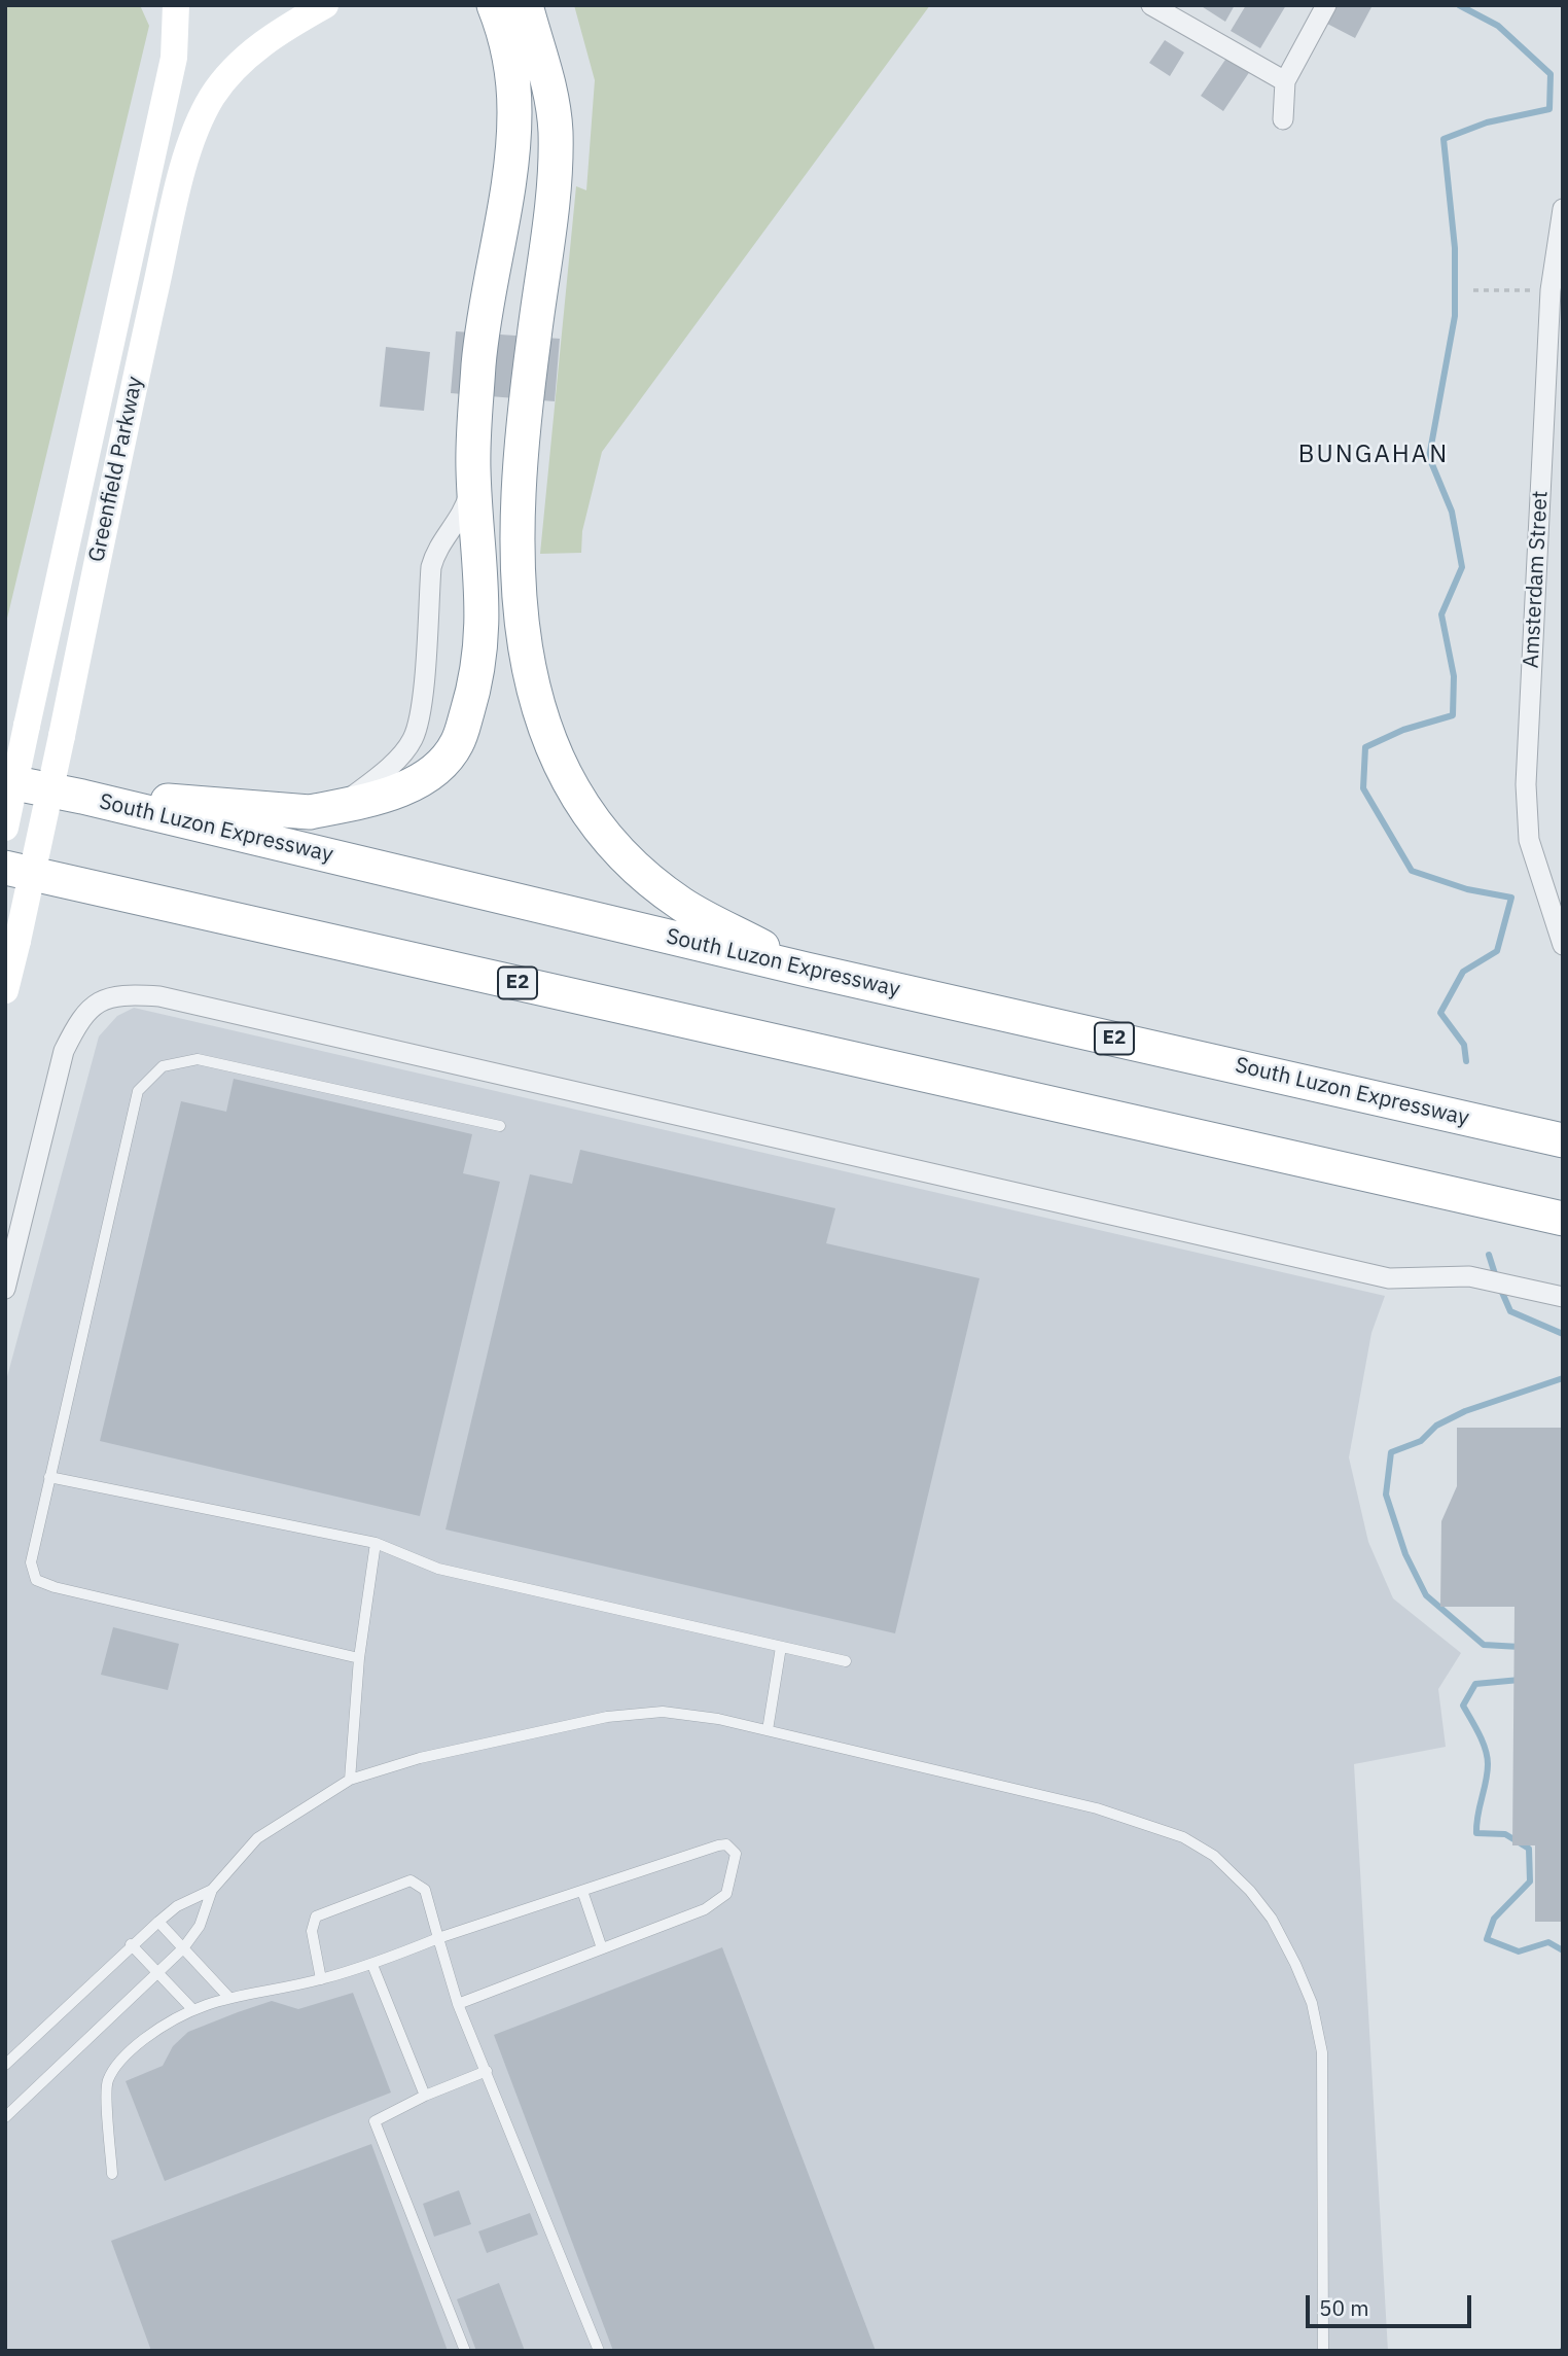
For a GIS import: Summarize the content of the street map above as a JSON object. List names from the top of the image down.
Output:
{
  "streets": {
    "highway": ["South Luzon Expressway", "E2"],
    "main road": ["Greenfield Parkway"],
    "street": ["Amsterdam Street"]
  },
  "districts": ["BUNGAHAN"],
  "scale_bar": "50 m"
}
